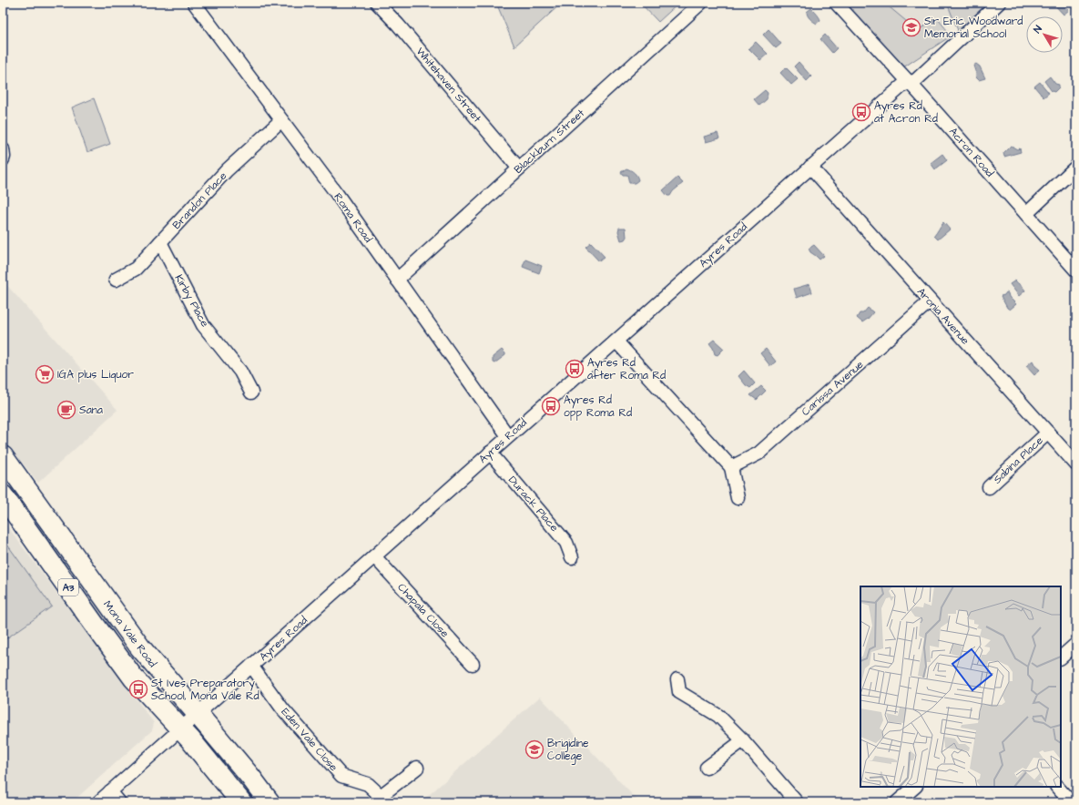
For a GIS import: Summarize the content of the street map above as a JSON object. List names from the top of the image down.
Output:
{
  "streets": {
    "highway": ["A3", "Mona Vale Road"],
    "street": [
      "Whitehaven Street",
      "Blackburn Street",
      "Acron Road",
      "Brandon Place",
      "Roma Road",
      "Ayres Road",
      "Kirby Place",
      "Aronia Avenue",
      "Carissa Avenue",
      "Sabina Place",
      "Durack Place",
      "Chapala Close",
      "Eden Vale Close"
    ]
  },
  "crossings": [
    ["Whitehaven Street", "Blackburn Street"],
    ["Blackburn Street", "Roma Road"],
    ["Acron Road", "Ayres Road"],
    ["Brandon Place", "Roma Road"],
    ["Brandon Place", "Kirby Place"],
    ["Roma Road", "Ayres Road"],
    ["Ayres Road", "Aronia Avenue"],
    ["Ayres Road", "Durack Place"],
    ["Ayres Road", "A3"],
    ["Ayres Road", "Chapala Close"],
    ["Ayres Road", "Mona Vale Road"],
    ["Ayres Road", "Eden Vale Close"],
    ["Aronia Avenue", "Carissa Avenue"],
    ["Aronia Avenue", "Sabina Place"]
  ],
  "places": {
    "school or university": ["Sir Eric Woodward Memorial School", "Brigidine College"],
    "bus stop": [
      "Ayres Rd at Acron Rd",
      "Ayres Rd after Roma Rd",
      "Ayres Rd opp Roma Rd",
      "St Ives Preparatory School, Mona Vale Rd"
    ],
    "supermarket": ["IGA plus Liquor"],
    "cafe": ["Sana"]
  },
  "north": "top left"
}
